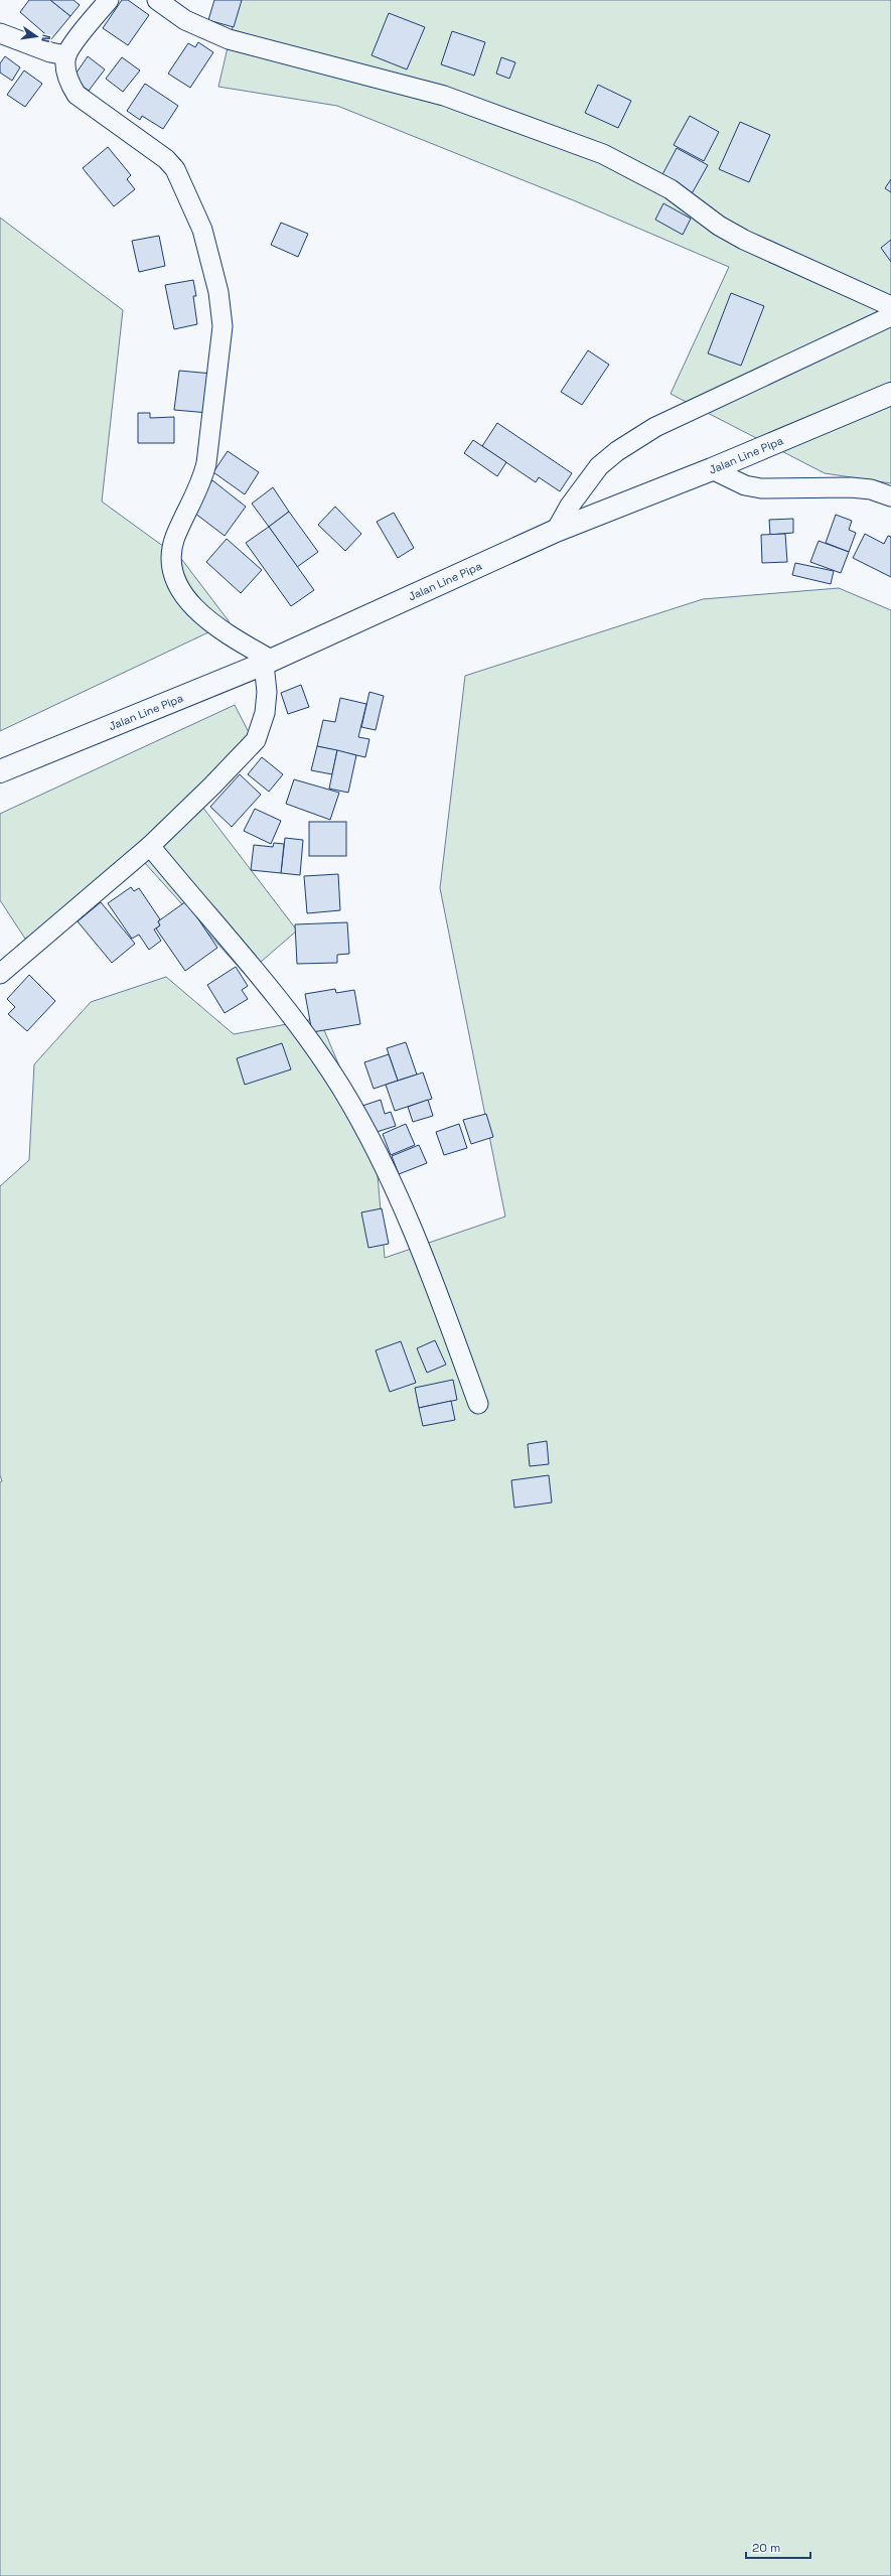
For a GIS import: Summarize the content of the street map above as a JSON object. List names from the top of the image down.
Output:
{
  "streets": {
    "main road": ["Jalan Line Pipa"]
  },
  "scale_bar": "20 m",
  "north": "right"
}
